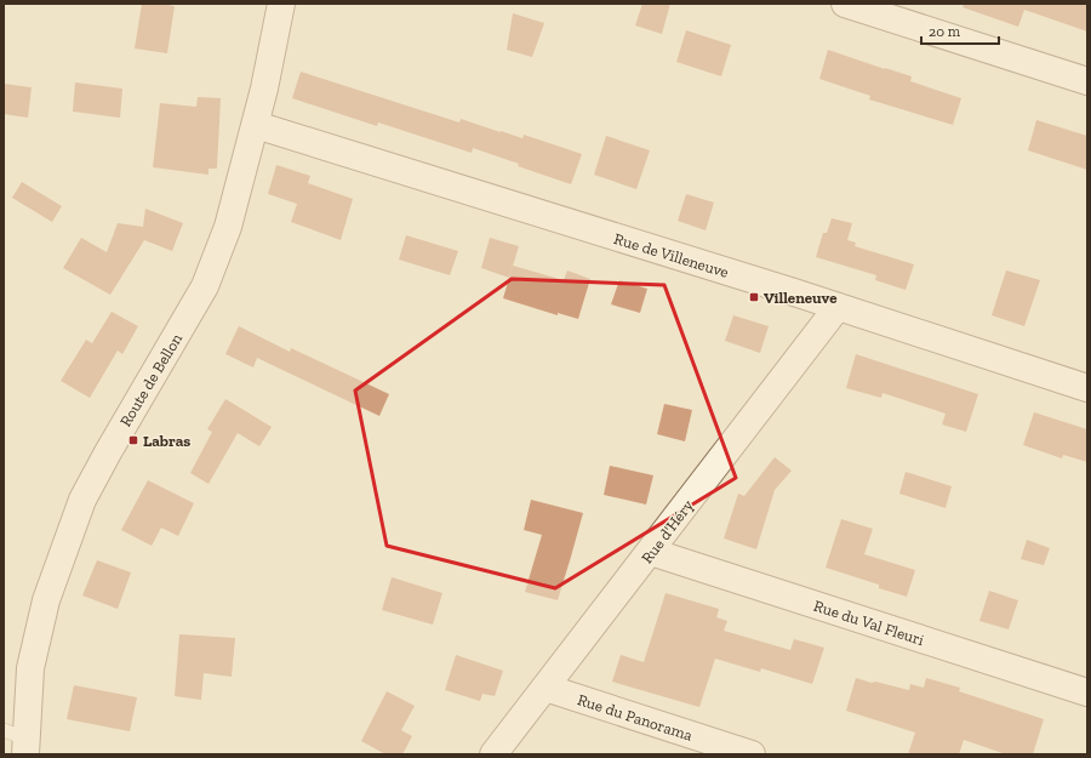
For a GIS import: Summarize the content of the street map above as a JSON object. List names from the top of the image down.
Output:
{
  "streets": {
    "street": [
      "Rue de Villeneuve",
      "Route de Bellon",
      "Rue d'Héry",
      "Rue du Val Fleuri",
      "Rue du Panorama"
    ]
  },
  "crossings": [
    ["Rue de Villeneuve", "Route de Bellon"],
    ["Rue de Villeneuve", "Rue d'Héry"],
    ["Rue d'Héry", "Rue du Val Fleuri"],
    ["Rue d'Héry", "Rue du Panorama"]
  ],
  "places": {
    "transit": ["Villeneuve", "Labras"]
  },
  "scale_bar": "20 m"
}
